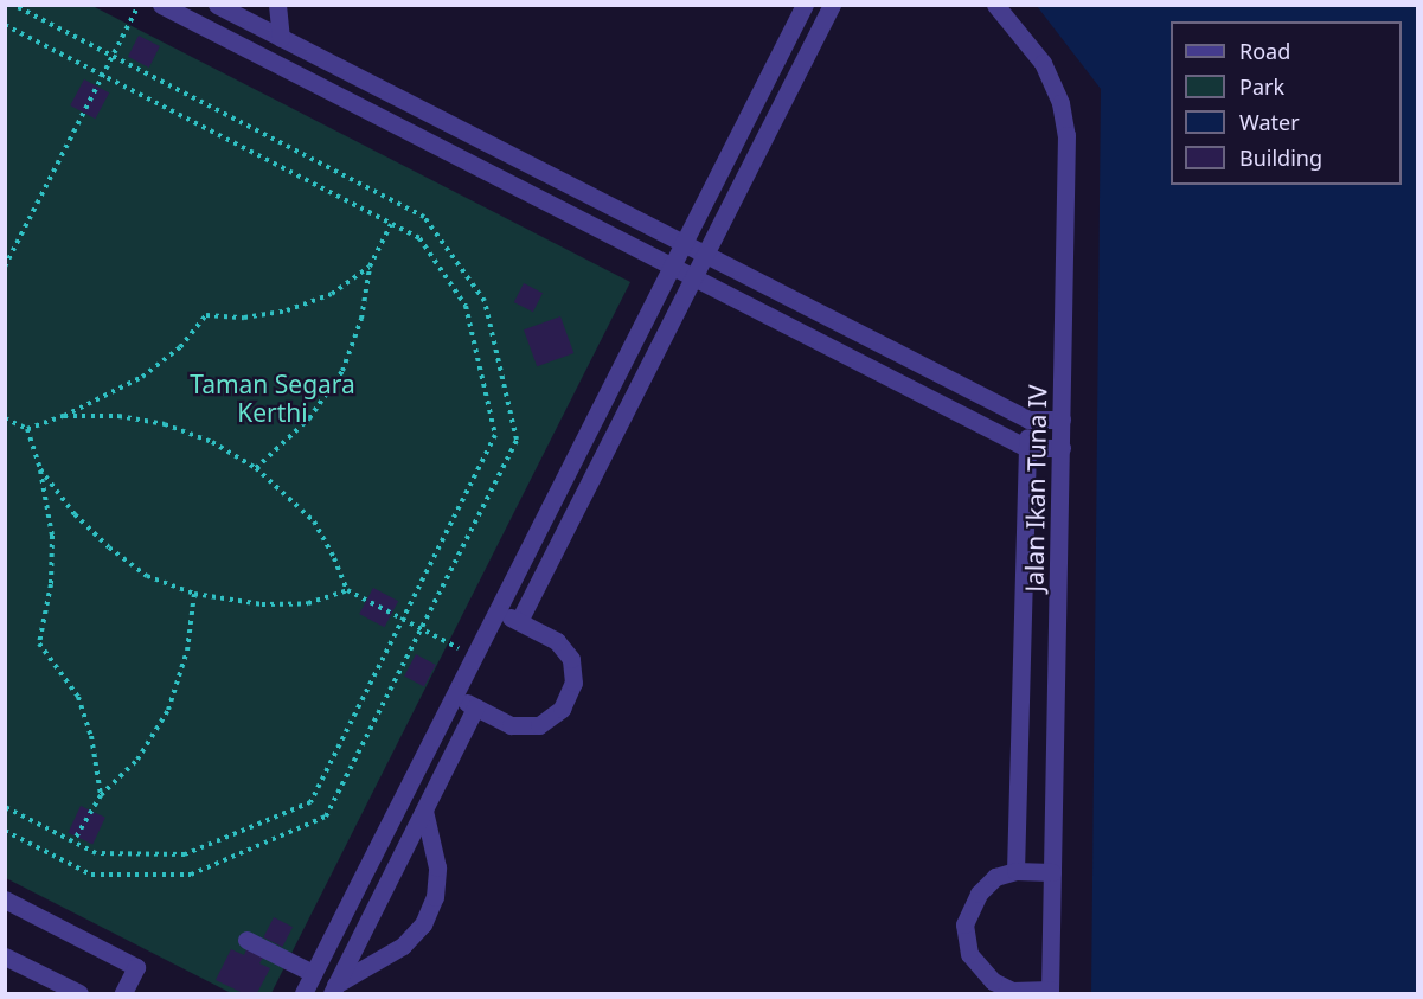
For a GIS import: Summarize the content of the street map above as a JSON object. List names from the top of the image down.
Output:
{
  "streets": {
    "lane": ["Jalan Ikan Tuna IV"]
  },
  "parks": ["Taman Segara Kerthi"],
  "legend": [
    "Road",
    "Park",
    "Water",
    "Building"
  ]
}
